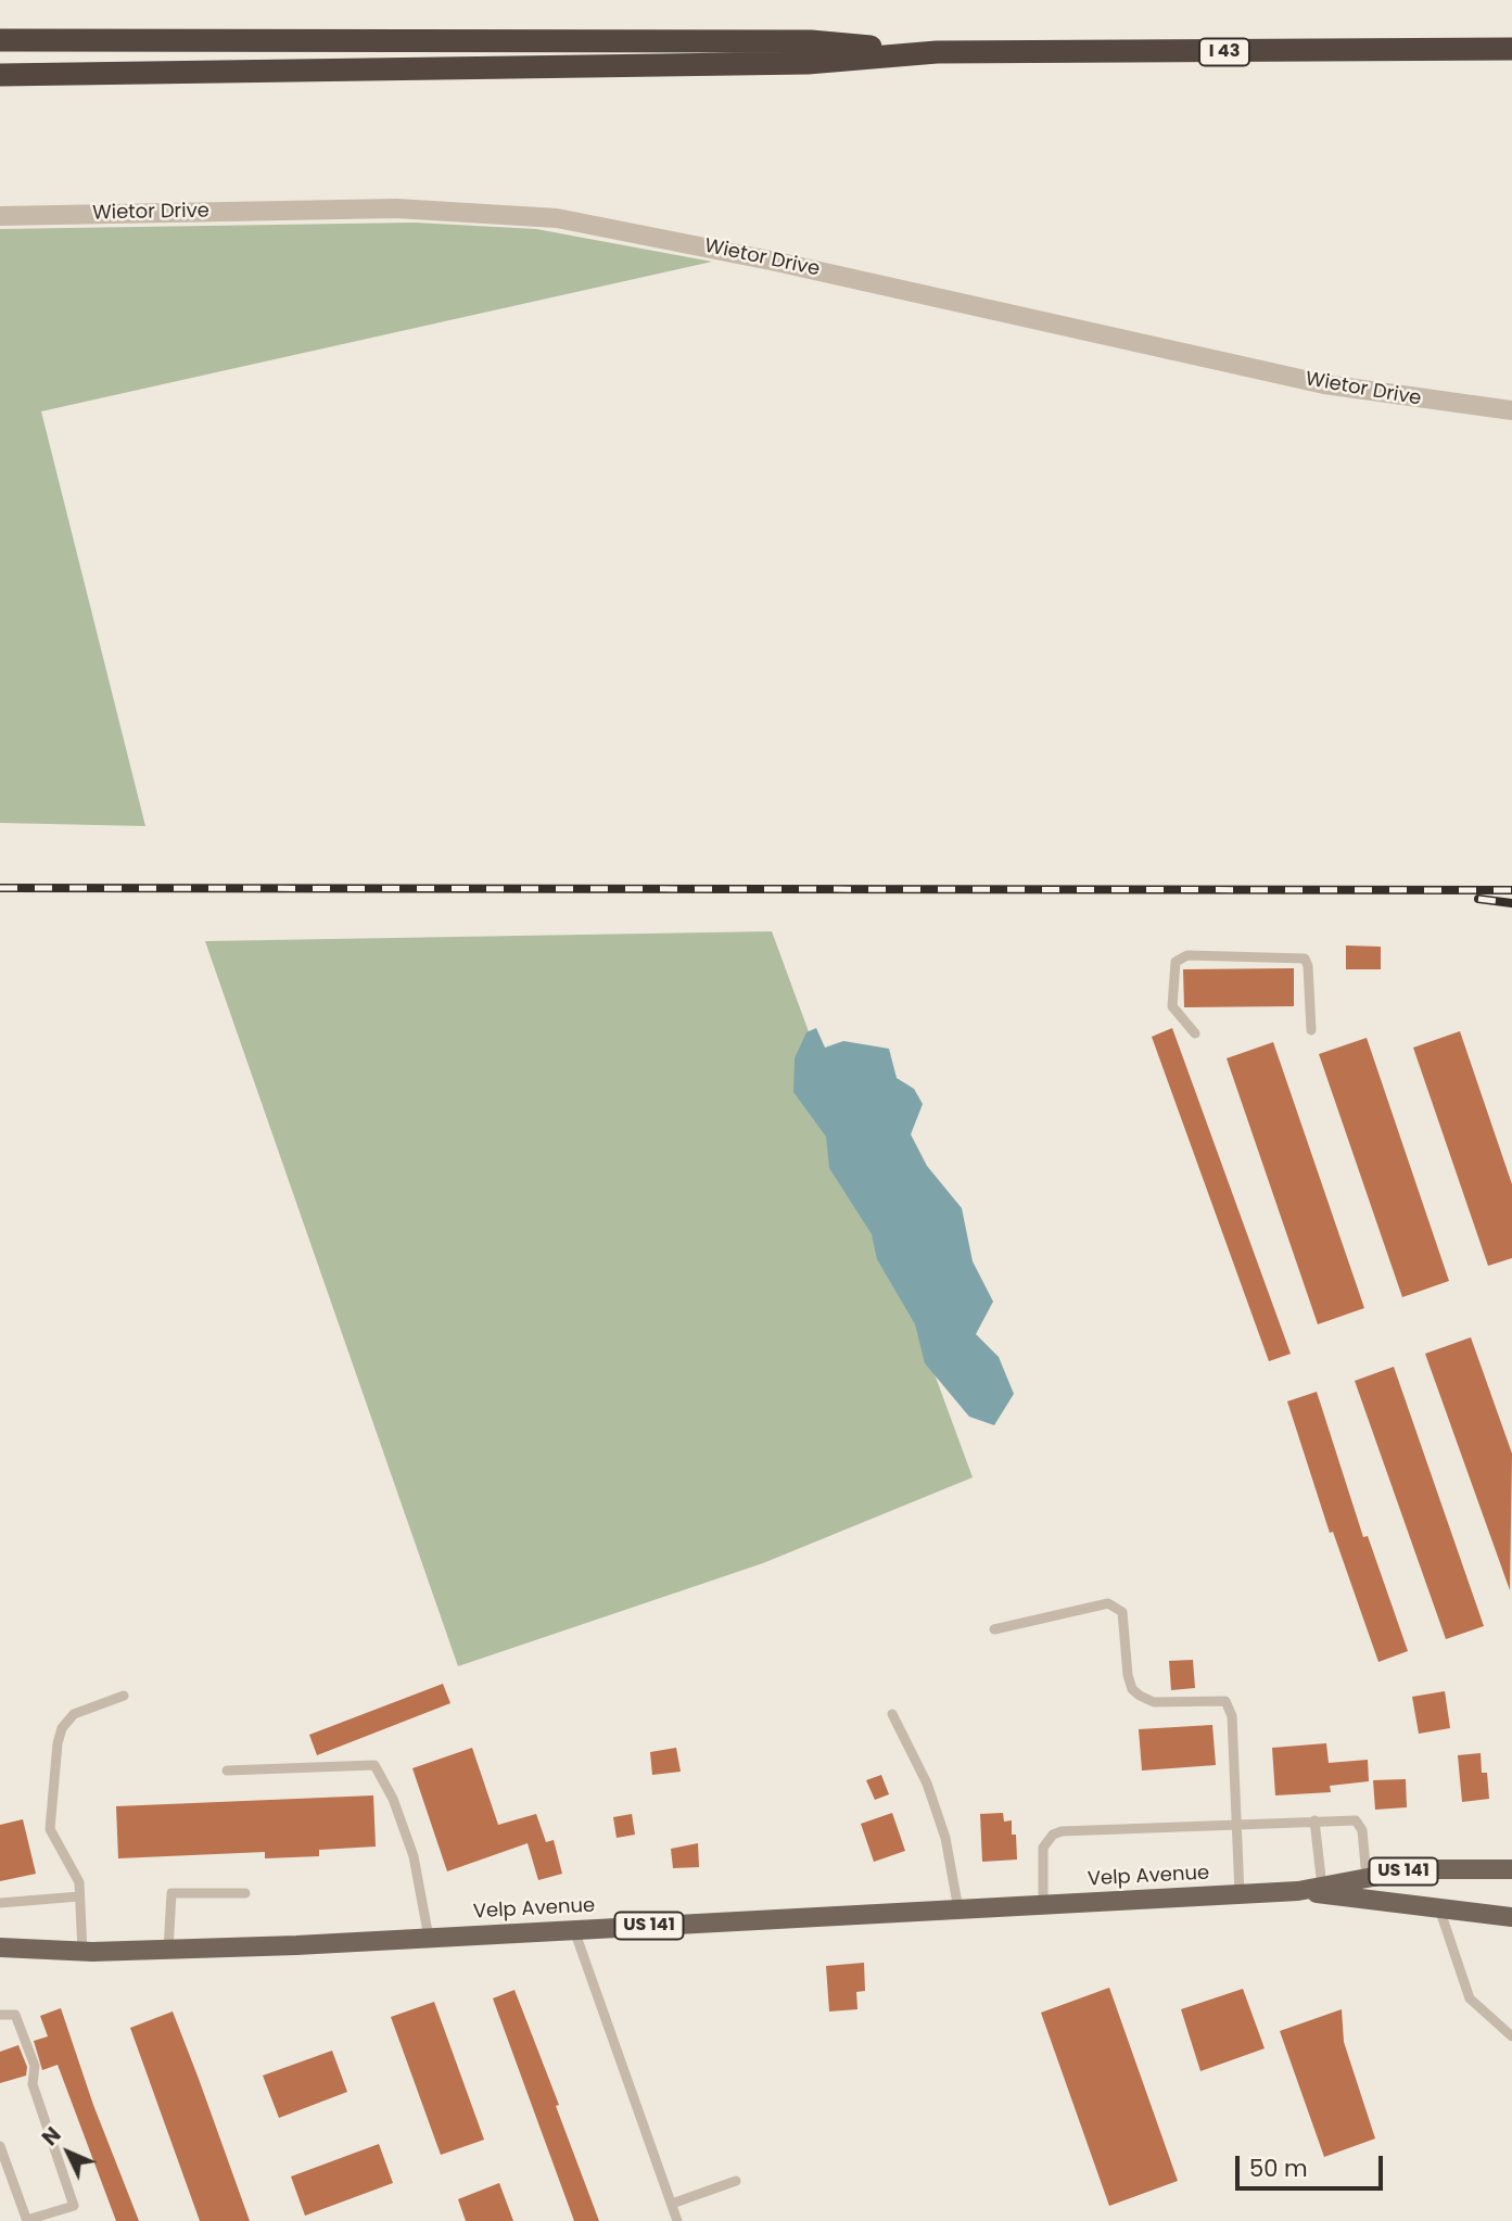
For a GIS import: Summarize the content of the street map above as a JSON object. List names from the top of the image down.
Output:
{
  "streets": {
    "highway": ["I 43"],
    "main road": ["US 141", "Velp Avenue"],
    "street": ["Wietor Drive"]
  },
  "scale_bar": "50 m",
  "north": "top left"
}
